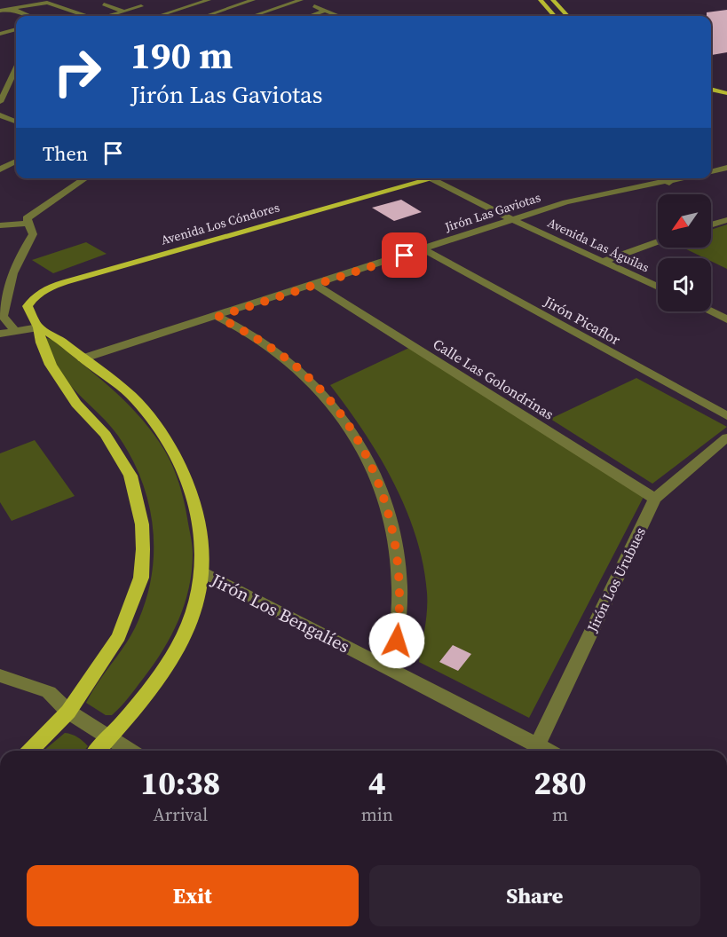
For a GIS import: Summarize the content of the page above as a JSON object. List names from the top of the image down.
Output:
{
  "streets": {
    "main road": ["Avenida Los Cóndores"],
    "street": [
      "Jirón Las Gaviotas",
      "Avenida Las Águilas",
      "Jirón Picaflor",
      "Calle Las Golondrinas",
      "Jirón Los Urubues",
      "Jirón Los Bengalíes"
    ]
  },
  "crossings": [
    ["Jirón Las Gaviotas", "Avenida Las Águilas"],
    ["Jirón Las Gaviotas", "Jirón Picaflor"],
    ["Jirón Las Gaviotas", "Calle Las Golondrinas"],
    ["Calle Las Golondrinas", "Jirón Los Urubues"],
    ["Jirón Los Urubues", "Jirón Los Bengalíes"]
  ],
  "north": "bottom left",
  "page": {
    "turn": ["190 m", "Jirón Las Gaviotas"],
    "then": "Then",
    "eta": [
      "10:38",
      "Arrival",
      "4",
      "min",
      "280",
      "m"
    ],
    "buttons": ["Exit", "Share"]
  }
}
